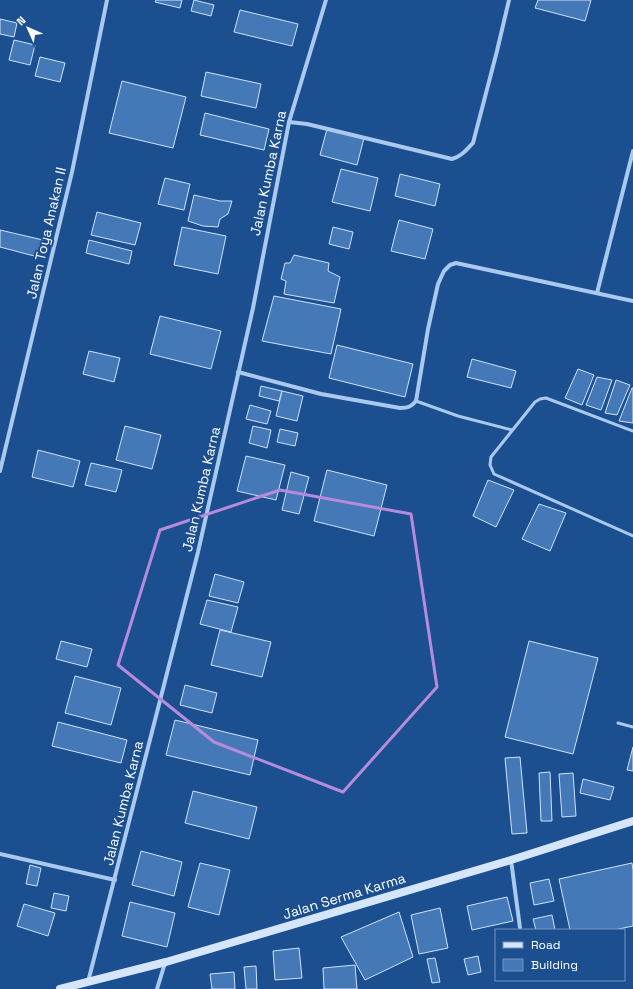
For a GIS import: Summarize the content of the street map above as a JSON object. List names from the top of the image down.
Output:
{
  "streets": {
    "street": ["Jalan Kumba Karna", "Jalan Toya Anakan II", "Jalan Serma Karma"]
  },
  "crossings": [
    ["Jalan Kumba Karna", "Jalan Serma Karma"]
  ],
  "legend": ["Road", "Building"],
  "north": "top left"
}
